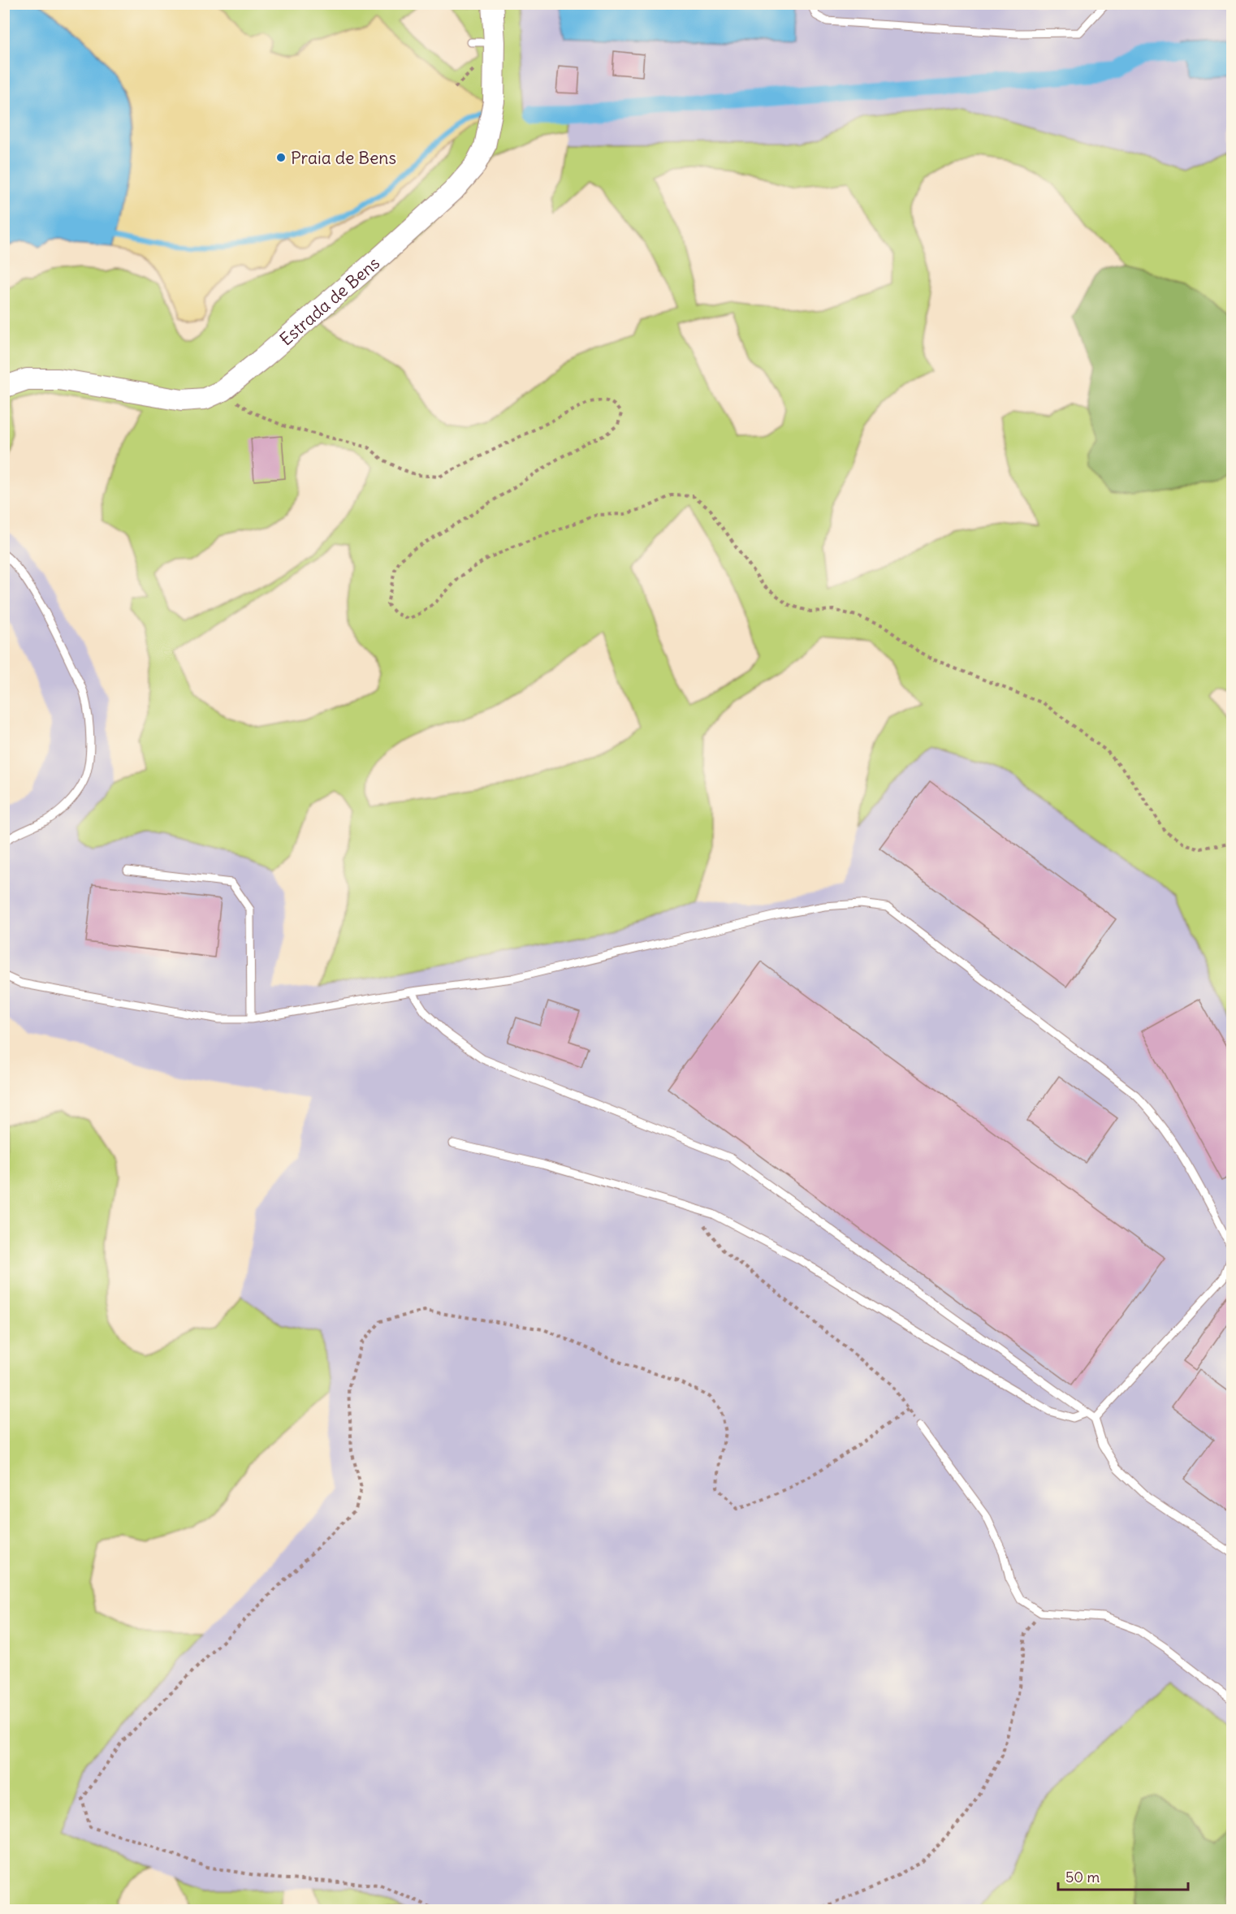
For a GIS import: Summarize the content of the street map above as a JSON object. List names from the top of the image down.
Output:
{
  "streets": {
    "street": ["Estrada de Bens"]
  },
  "places": ["Praia de Bens"],
  "scale_bar": "50 m"
}
